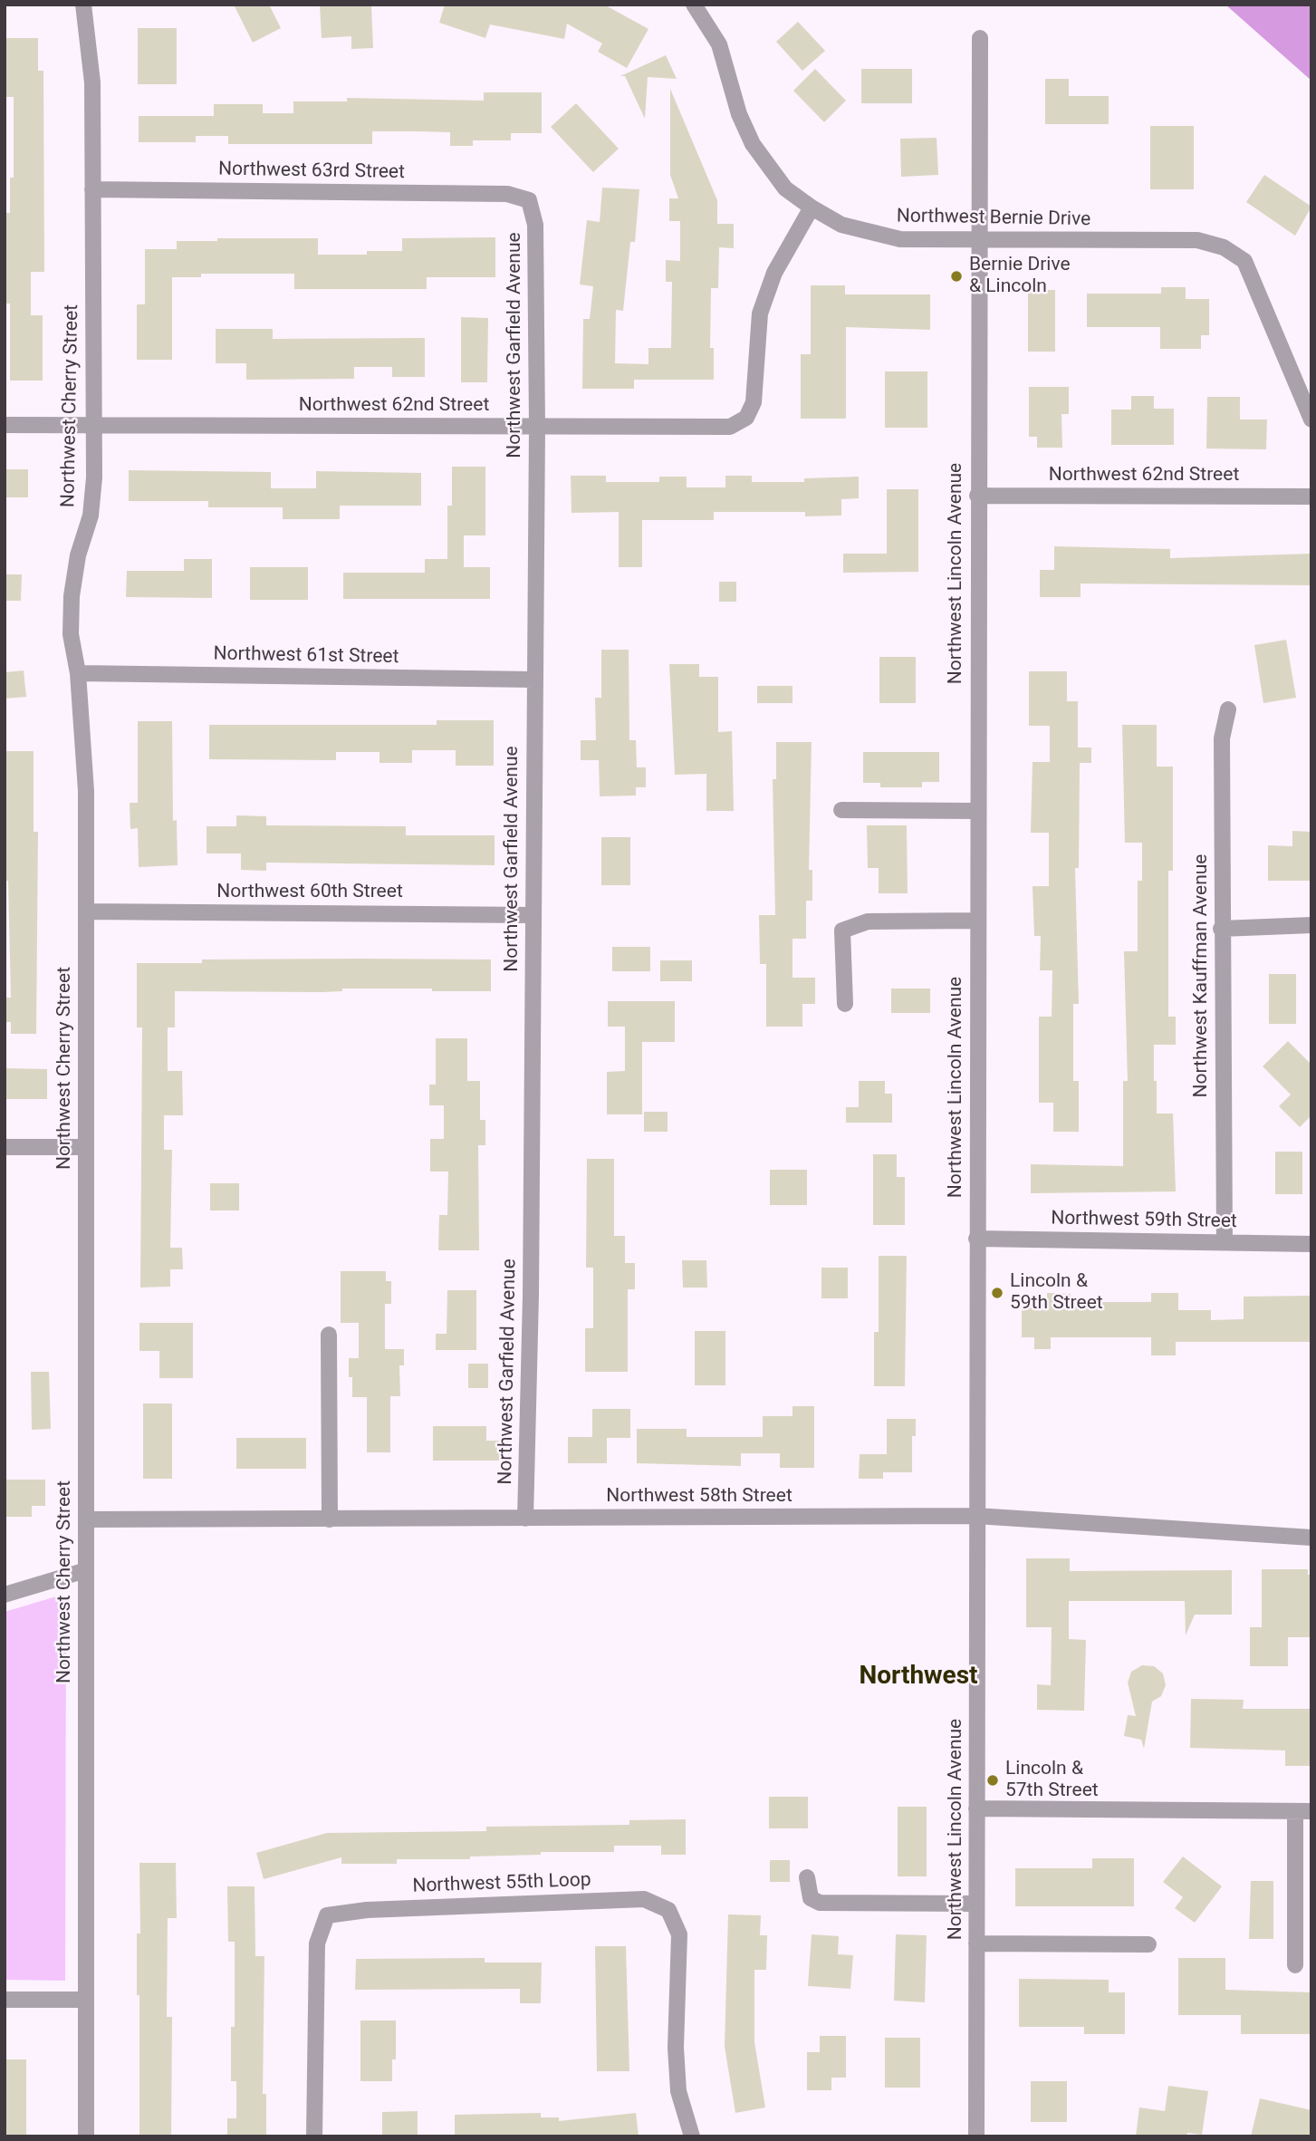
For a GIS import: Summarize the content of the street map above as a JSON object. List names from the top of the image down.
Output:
{
  "streets": {
    "street": [
      "Northwest 63rd Street",
      "Northwest Bernie Drive",
      "Northwest Garfield Avenue",
      "Northwest Cherry Street",
      "Northwest 62nd Street",
      "Northwest Lincoln Avenue",
      "Northwest 61st Street",
      "Northwest 60th Street",
      "Northwest Kauffman Avenue",
      "Northwest 59th Street",
      "Northwest 58th Street",
      "Northwest 55th Loop"
    ]
  },
  "crossings": [
    ["Northwest 63rd Street", "Northwest Garfield Avenue"],
    ["Northwest 63rd Street", "Northwest Cherry Street"],
    ["Northwest Bernie Drive", "Northwest 62nd Street"],
    ["Northwest Bernie Drive", "Northwest Lincoln Avenue"],
    ["Northwest Garfield Avenue", "Northwest 62nd Street"],
    ["Northwest Garfield Avenue", "Northwest 61st Street"],
    ["Northwest Garfield Avenue", "Northwest 60th Street"],
    ["Northwest Garfield Avenue", "Northwest 58th Street"],
    ["Northwest Cherry Street", "Northwest 62nd Street"],
    ["Northwest Cherry Street", "Northwest 61st Street"],
    ["Northwest Cherry Street", "Northwest 60th Street"],
    ["Northwest Cherry Street", "Northwest 58th Street"],
    ["Northwest 62nd Street", "Northwest Lincoln Avenue"],
    ["Northwest Lincoln Avenue", "Northwest 59th Street"],
    ["Northwest Lincoln Avenue", "Northwest 58th Street"],
    ["Northwest Kauffman Avenue", "Northwest 59th Street"]
  ],
  "districts": ["Northwest"],
  "places": ["Bernie Drive & Lincoln", "Lincoln & 59th Street", "Lincoln & 57th Street"]
}
